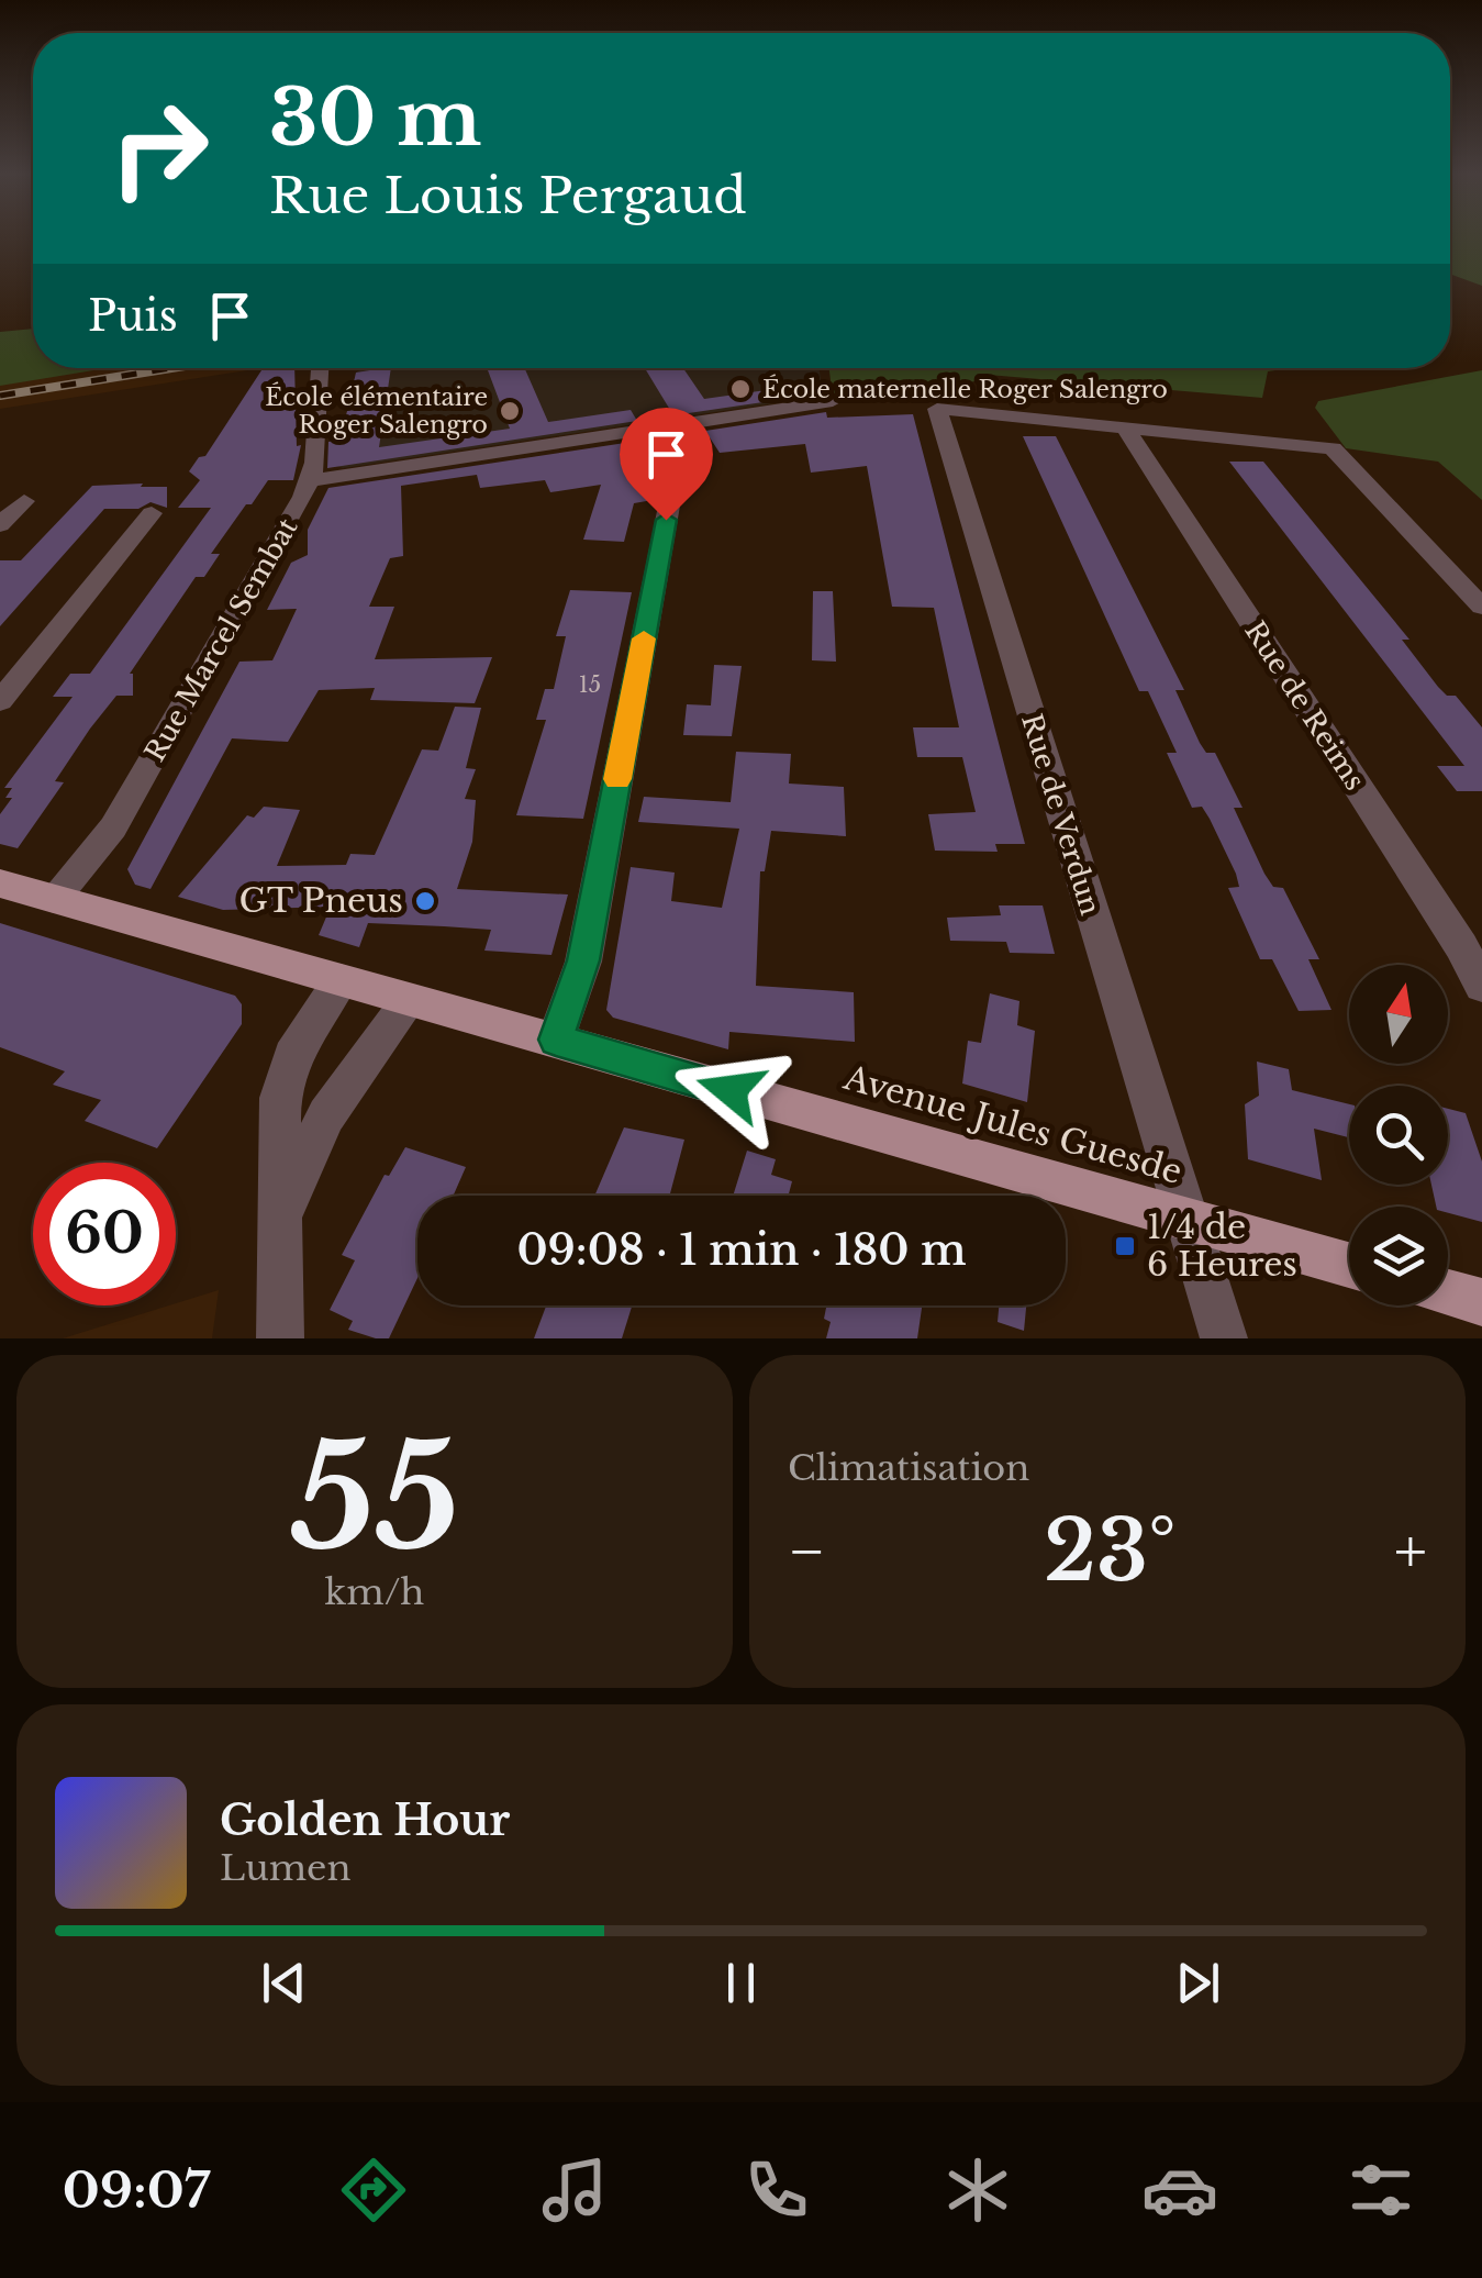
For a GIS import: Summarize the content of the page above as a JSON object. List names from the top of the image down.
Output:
{
  "streets": {
    "main road": ["Avenue Jules Guesde"],
    "street": ["Rue Marcel Sembat", "Rue de Reims", "Rue de Verdun"]
  },
  "crossings": [
    ["Rue Marcel Sembat", "Avenue Jules Guesde"],
    ["Rue de Reims", "Rue de Verdun"],
    ["Rue de Verdun", "Avenue Jules Guesde"]
  ],
  "places": {
    "other": ["École maternelle Roger Salengro", "École élémentaire Roger Salengro", "GT Pneus"],
    "transit": ["1/4 de 6 Heures"]
  },
  "house_numbers": ["15"],
  "north": "top",
  "page": {
    "turn": ["30 m", "Rue Louis Pergaud"],
    "then": "Puis",
    "limit": "60",
    "trip": "09:08 · 1 min · 180 m",
    "tile": [
      ["55", "km/h"],
      "Climatisation"
    ],
    "heat": ["−", "23°", "+"],
    "song": ["Golden Hour", "Lumen"],
    "tabs": "09:07"
  }
}
